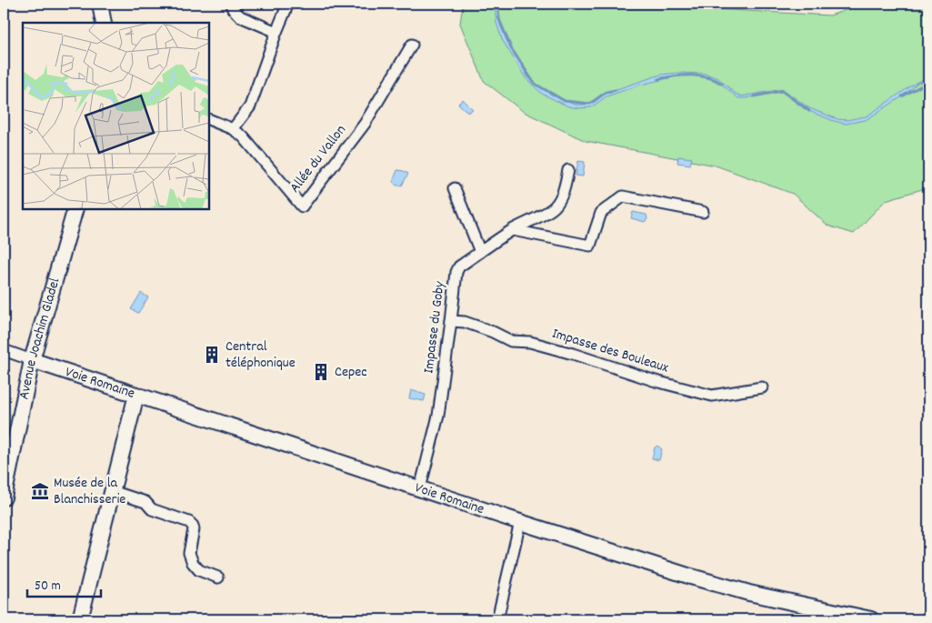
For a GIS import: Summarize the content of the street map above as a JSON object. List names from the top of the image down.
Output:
{
  "streets": {
    "street": [
      "Allée du Vallon",
      "Impasse du Goby",
      "Avenue Joachim Gladel",
      "Impasse des Bouleaux",
      "Voie Romaine"
    ]
  },
  "crossings": [
    ["Impasse du Goby", "Impasse des Bouleaux"],
    ["Impasse du Goby", "Voie Romaine"],
    ["Avenue Joachim Gladel", "Voie Romaine"]
  ],
  "places": {
    "building": ["Central téléphonique", "Cepec"],
    "museum": ["Musée de la Blanchisserie"]
  },
  "scale_bar": "50 m"
}
